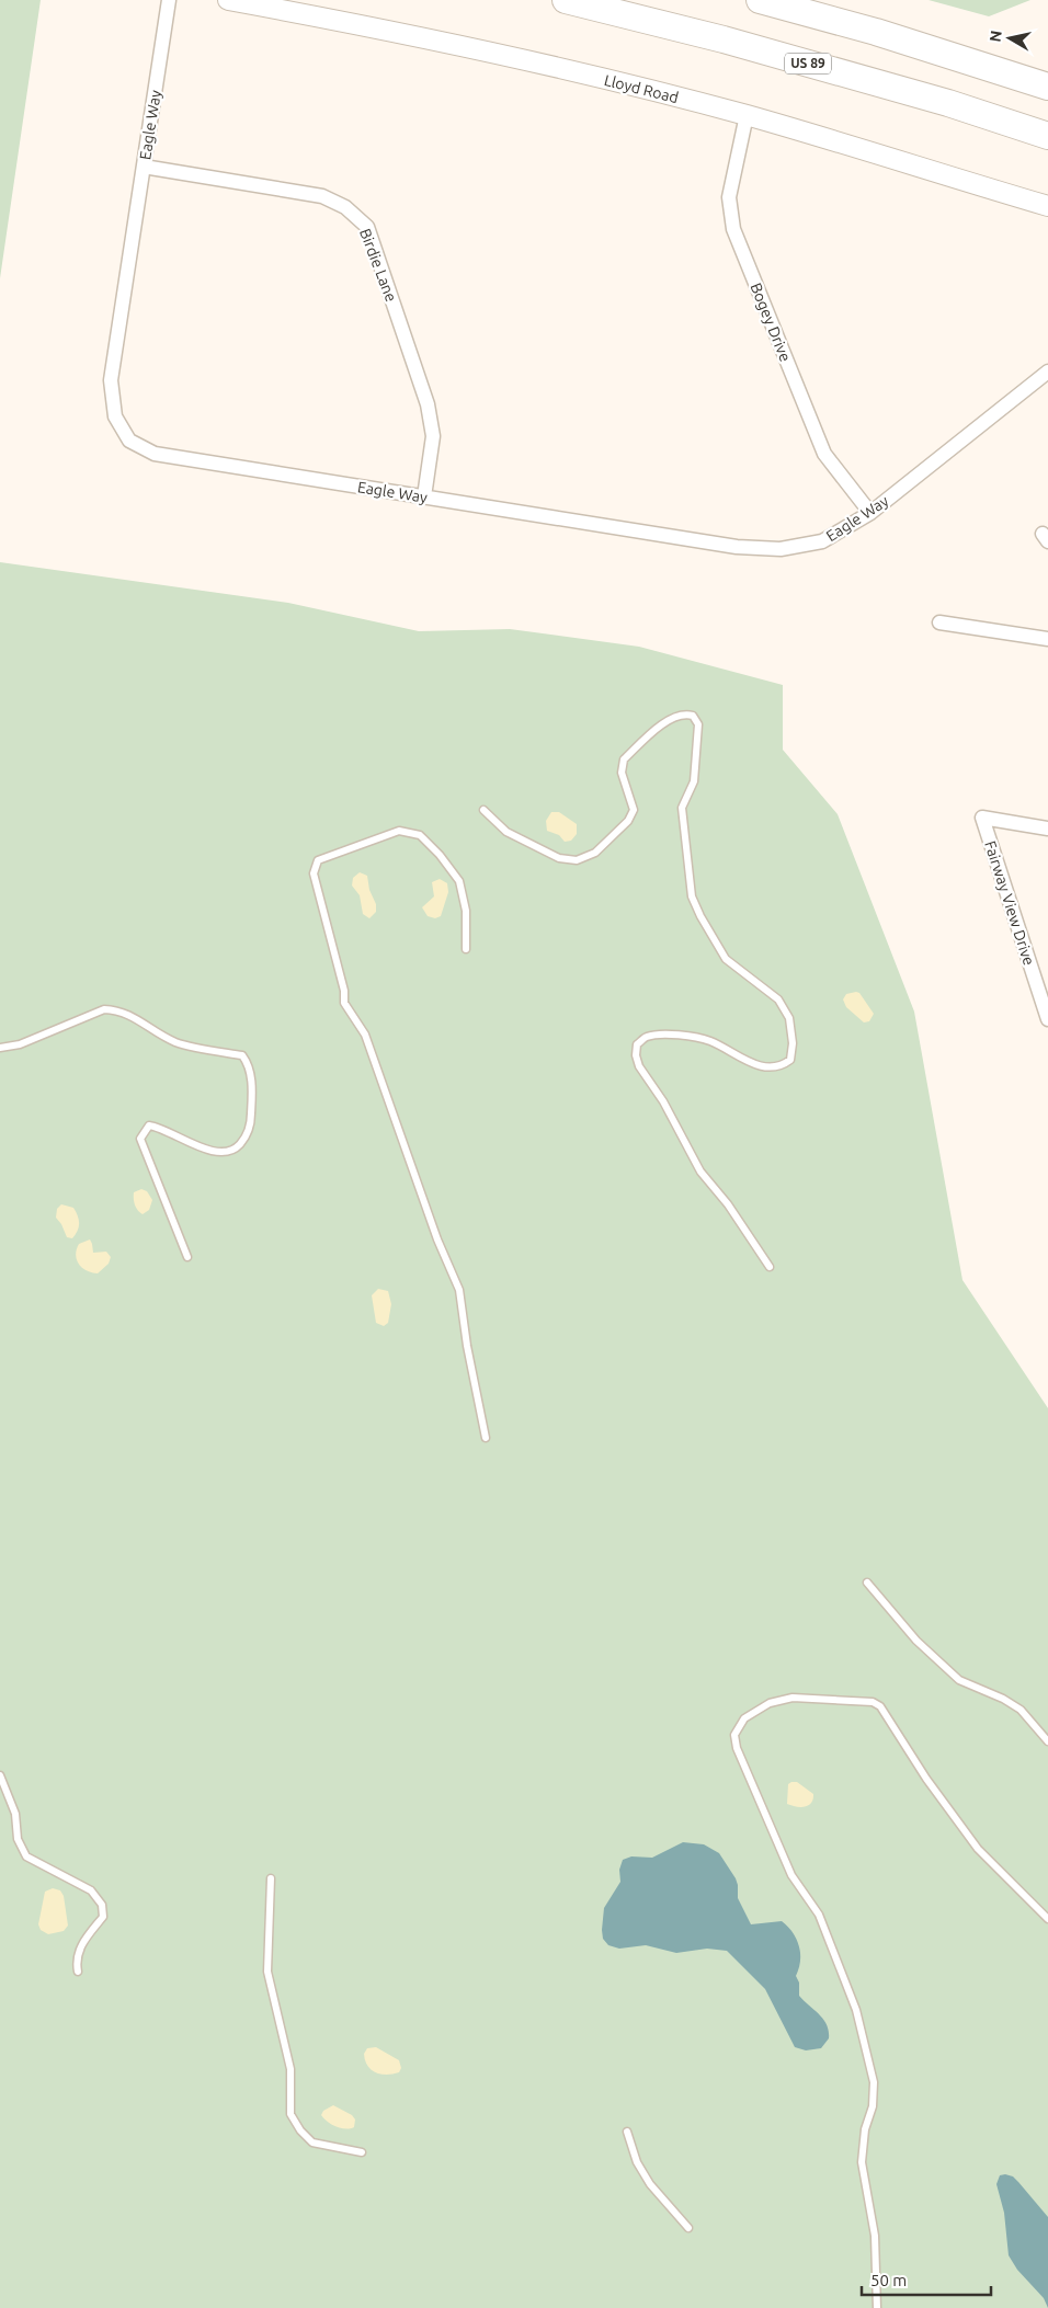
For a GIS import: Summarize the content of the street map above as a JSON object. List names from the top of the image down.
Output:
{
  "streets": {
    "highway": ["US 89"],
    "street": [
      "Lloyd Road",
      "Eagle Way",
      "Birdie Lane",
      "Bogey Drive",
      "Fairway View Drive"
    ]
  },
  "crossings": [
    ["Lloyd Road", "Bogey Drive"],
    ["Eagle Way", "Birdie Lane"],
    ["Eagle Way", "Bogey Drive"]
  ],
  "scale_bar": "50 m",
  "north": "left"
}
